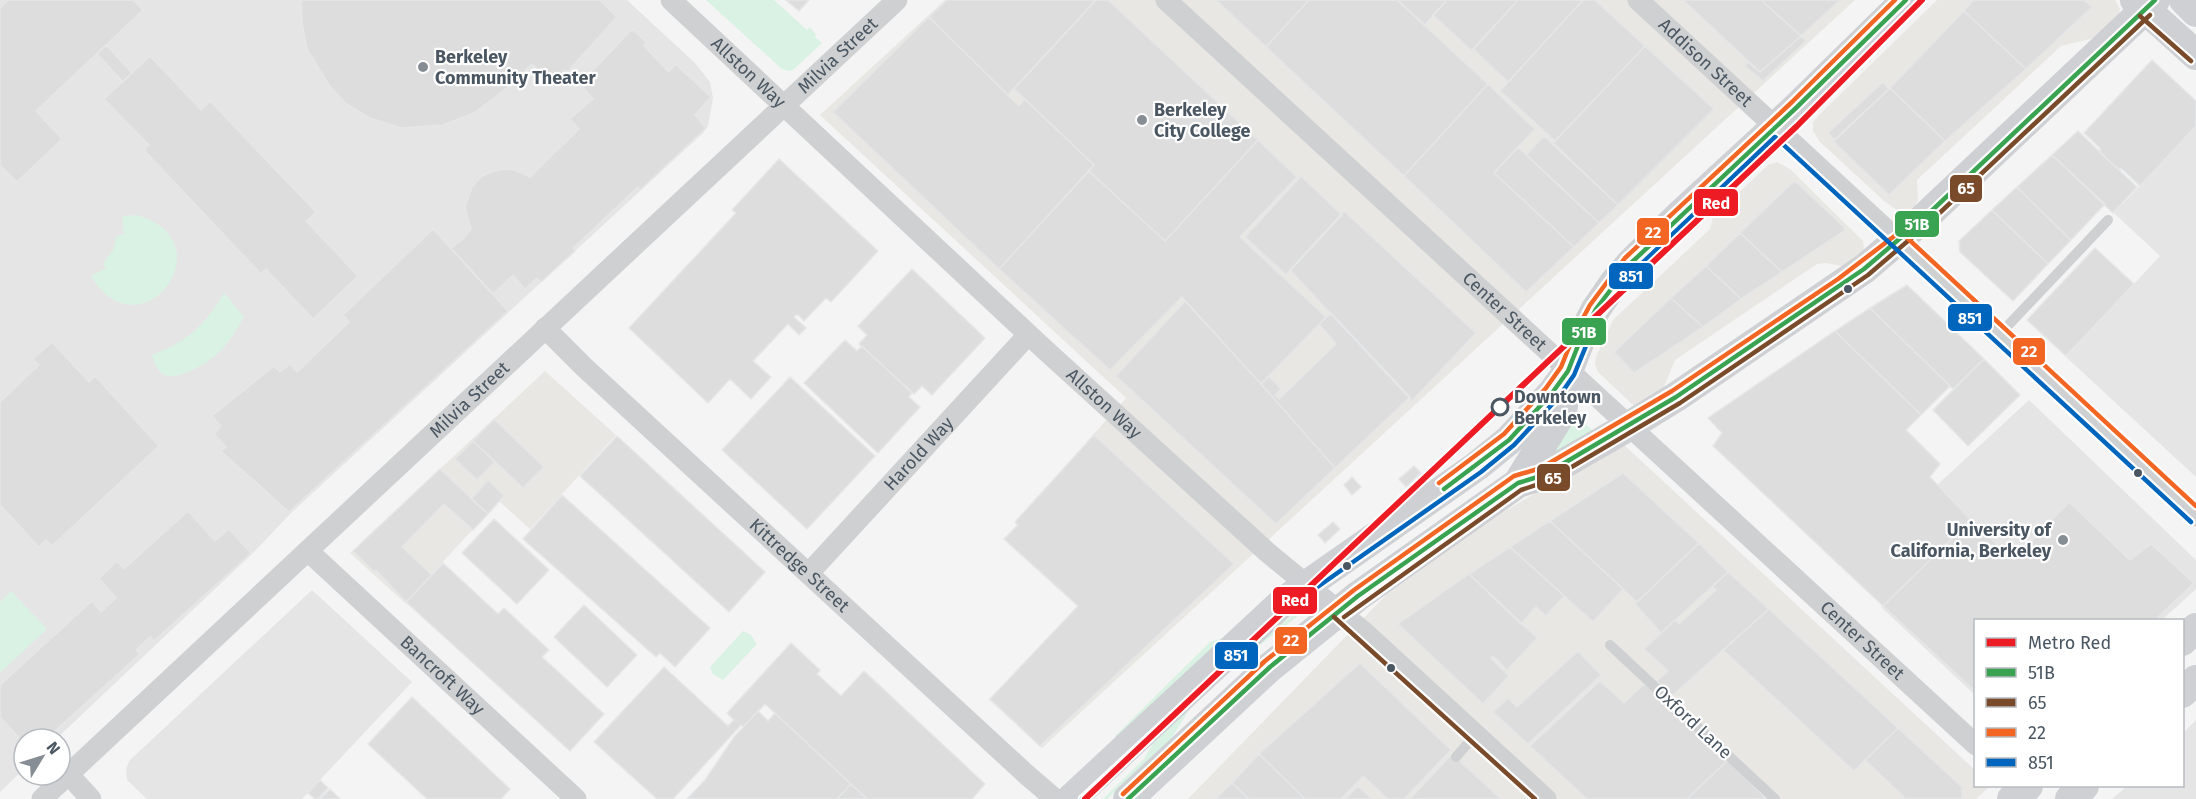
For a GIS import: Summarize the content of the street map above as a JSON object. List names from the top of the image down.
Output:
{
  "streets": {
    "street": [
      "Milvia Street",
      "Addison Street",
      "Allston Way",
      "Center Street",
      "Harold Way",
      "Kittredge Street",
      "Bancroft Way"
    ],
    "lane": ["Oxford Lane"]
  },
  "crossings": [
    ["Milvia Street", "Allston Way"],
    ["Milvia Street", "Kittredge Street"],
    ["Milvia Street", "Bancroft Way"],
    ["Allston Way", "Harold Way"],
    ["Harold Way", "Kittredge Street"]
  ],
  "places": [
    "Berkeley Community Theater",
    "Berkeley City College",
    "Downtown Berkeley",
    "University of California, Berkeley"
  ],
  "lines": [
    "metro line Red",
    "transit line 51B",
    "transit line 22",
    "transit line 65",
    "transit line 851"
  ],
  "legend": [
    "Metro Red",
    "51B",
    "65",
    "22",
    "851"
  ],
  "north": "top right"
}
